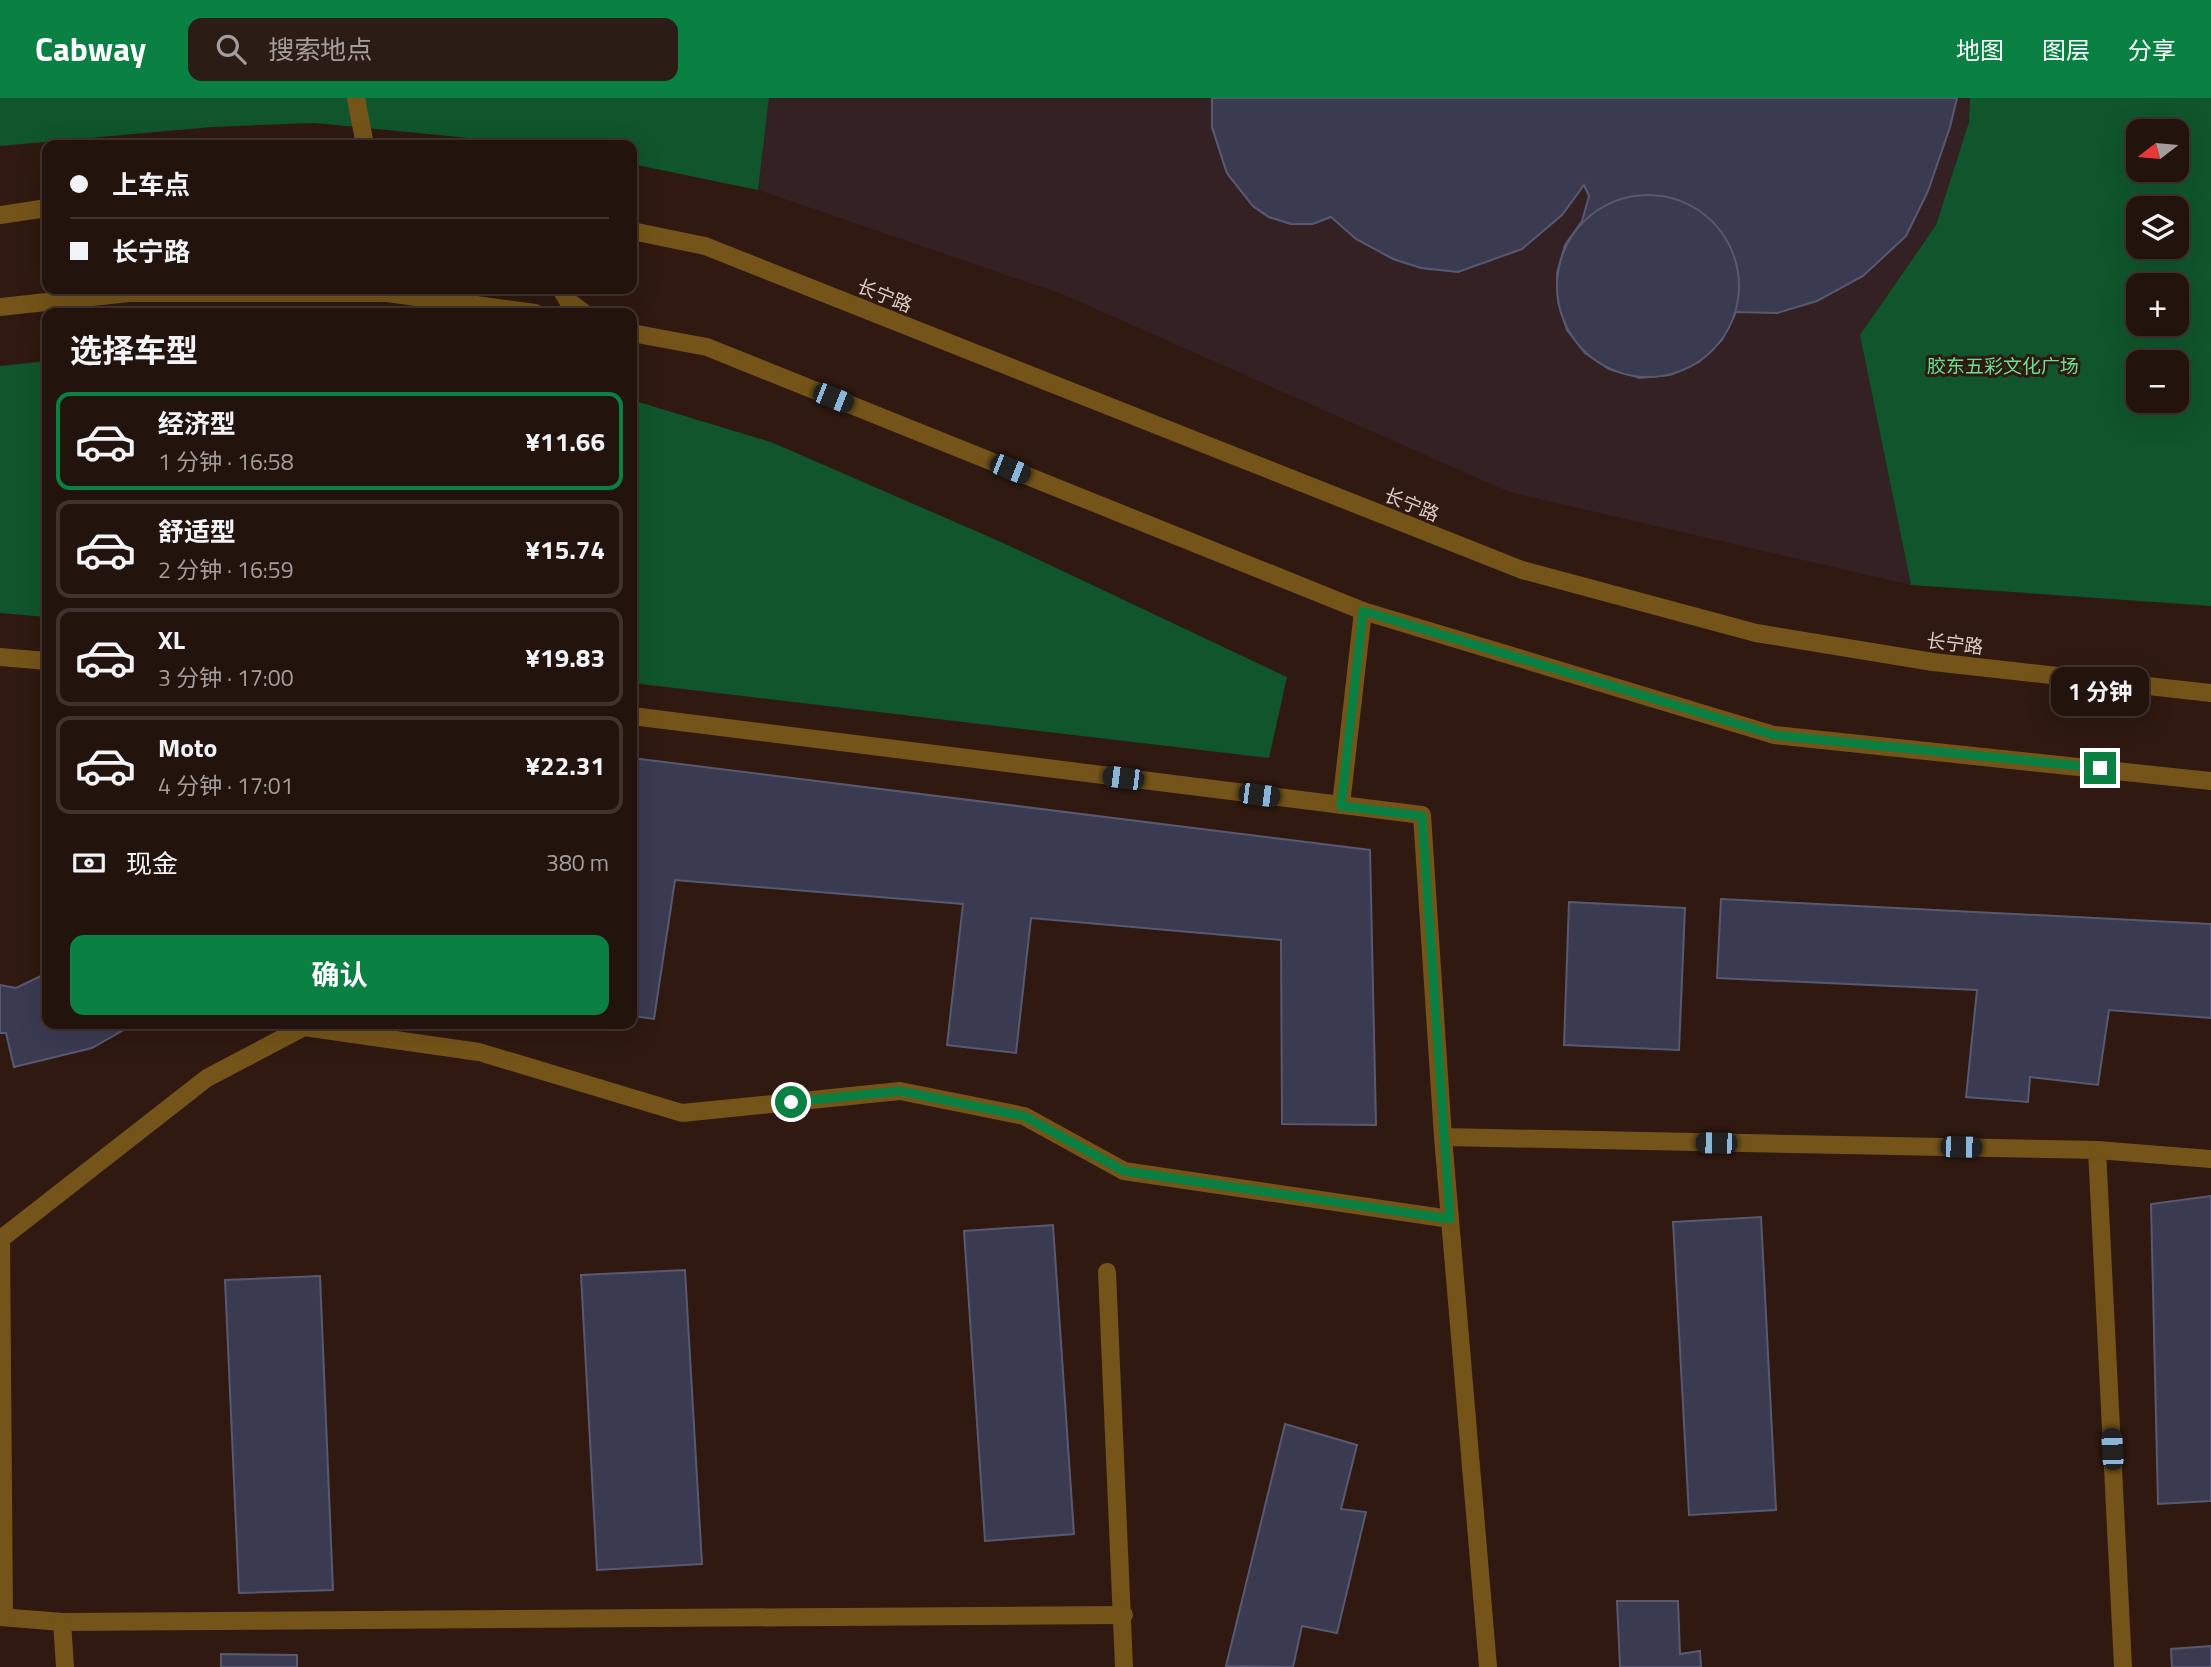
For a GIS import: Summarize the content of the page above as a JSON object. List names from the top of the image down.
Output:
{
  "streets": {
    "street": ["长宁路"]
  },
  "parks": ["胶东五彩文化广场"],
  "north": "left",
  "page": {
    "header": "Cabway",
    "search": "搜索地点",
    "nav": ["地图", "图层", "分享"],
    "map_buttons": ["+", "−"],
    "banner": ["上车点", "长宁路"],
    "heading": "选择车型",
    "list": [
      {
        "name": "经济型",
        "note": "1 分钟 · 16:58",
        "value": "¥11.66"
      },
      {
        "name": "舒适型",
        "note": "2 分钟 · 16:59",
        "value": "¥15.74"
      },
      {
        "name": "XL",
        "note": "3 分钟 · 17:00",
        "value": "¥19.83"
      },
      {
        "name": "Moto",
        "note": "4 分钟 · 17:01",
        "value": "¥22.31"
      }
    ],
    "bubble": "1 分钟",
    "pay": ["现金", "380 m"],
    "buttons": "确认"
  }
}
